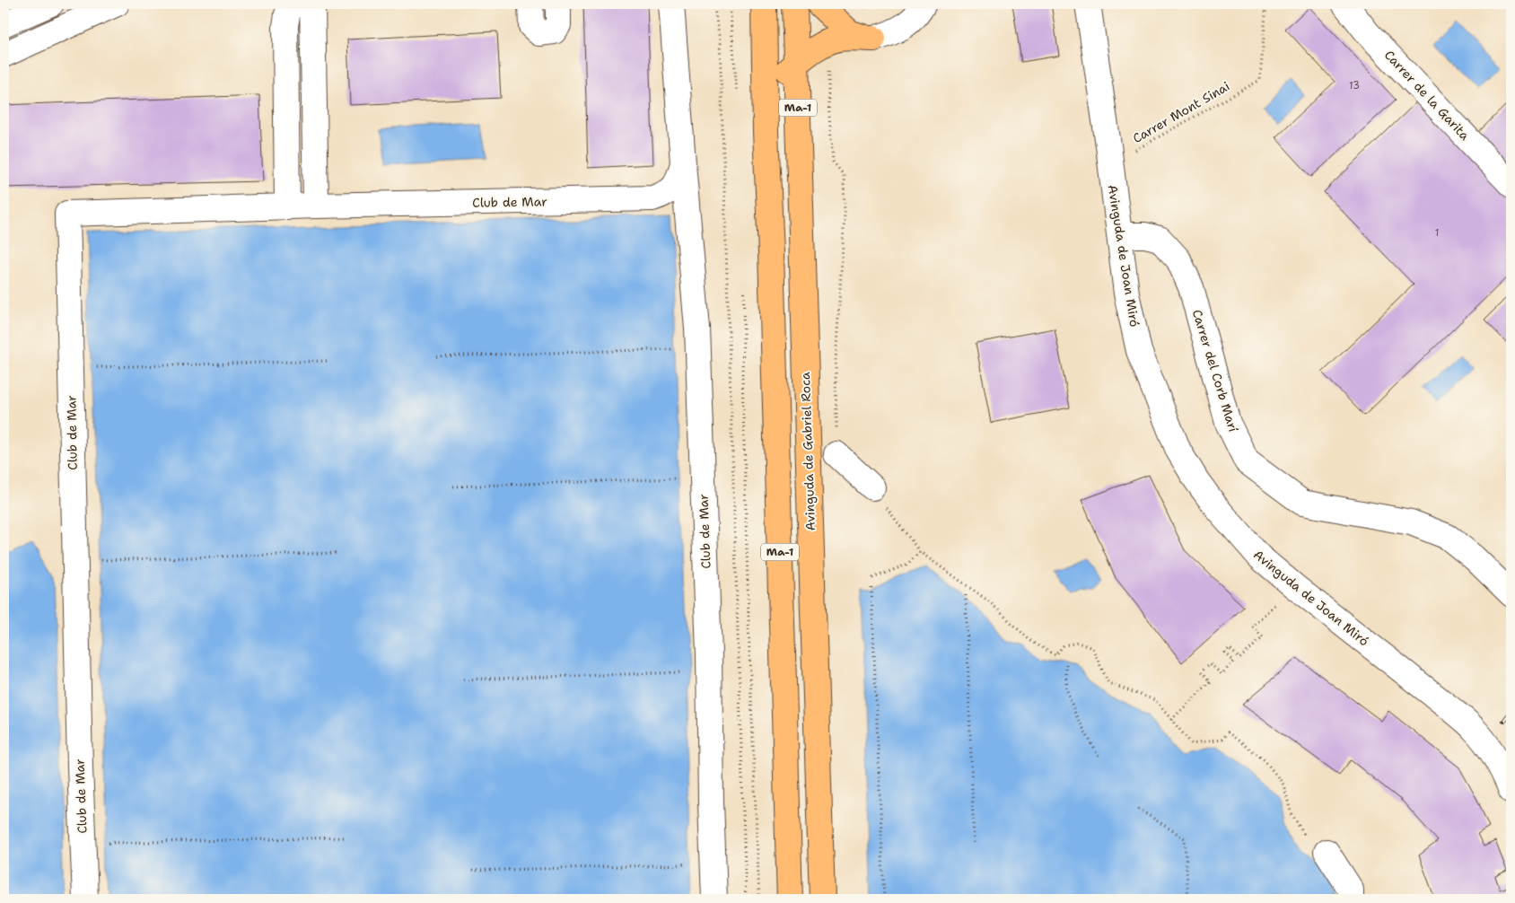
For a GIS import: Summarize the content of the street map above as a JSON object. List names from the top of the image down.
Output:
{
  "streets": {
    "highway": ["Ma-1", "Avinguda de Gabriel Roca"],
    "street": [
      "Carrer de la Garita",
      "Club de Mar",
      "Avinguda de Joan Miró",
      "Carrer del Corb Marí"
    ],
    "path": ["Carrer Mont Sinai"]
  },
  "crossings": [
    ["Avinguda de Joan Miró", "Carrer del Corb Marí"]
  ],
  "house_numbers": ["13", "1"]
}
